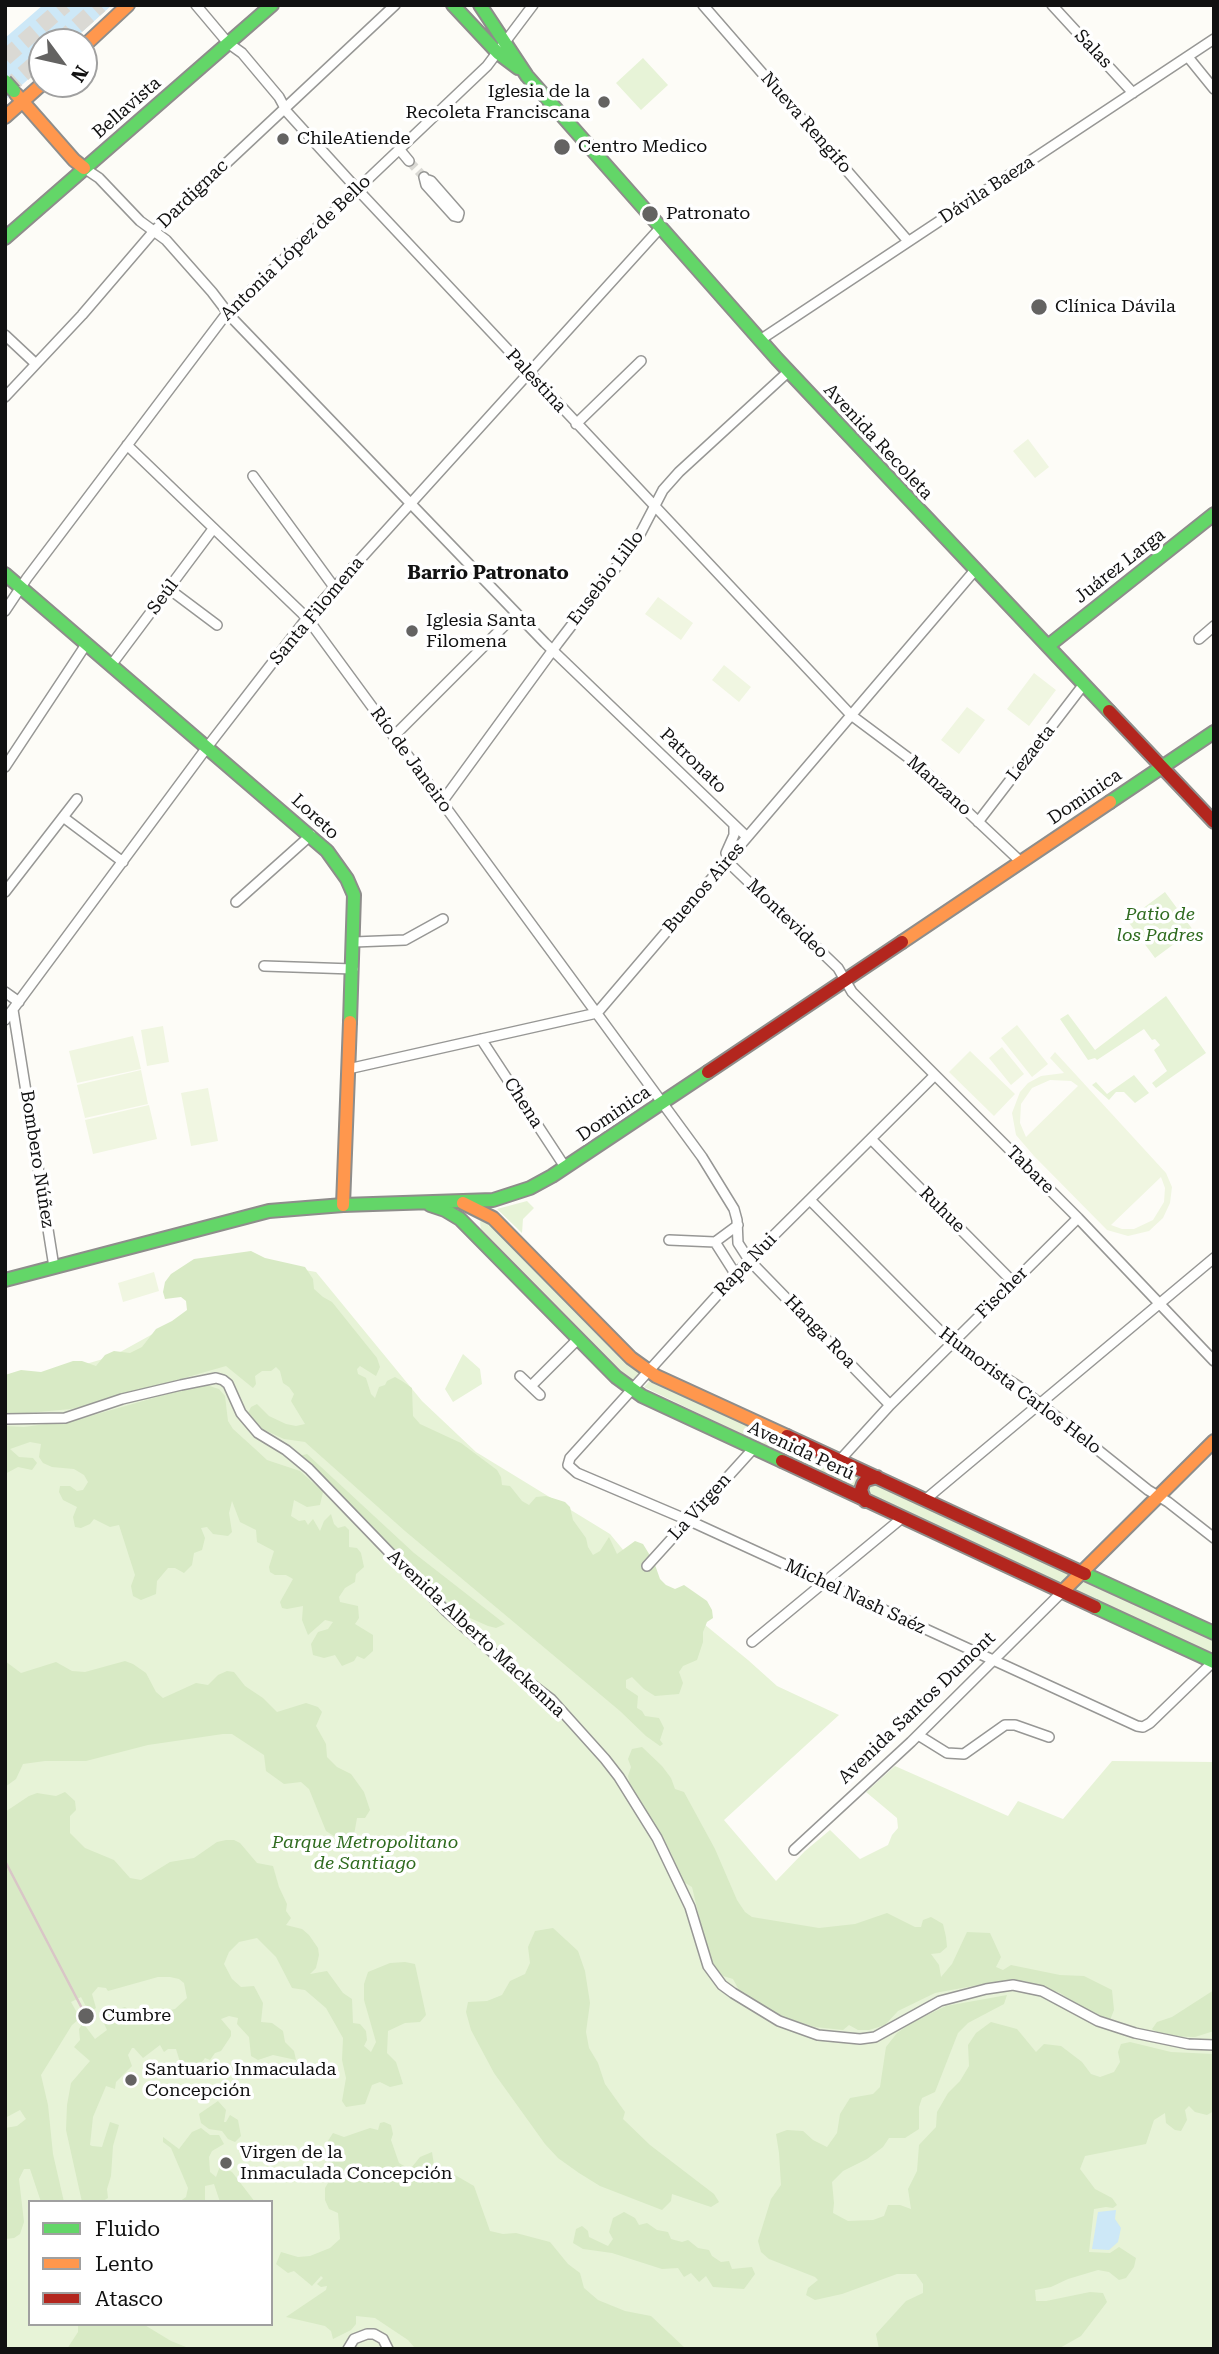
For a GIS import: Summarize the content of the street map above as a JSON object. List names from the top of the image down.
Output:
{
  "streets": {
    "main road": [
      "Bellavista",
      "Avenida Recoleta",
      "Juárez Larga",
      "Patronato",
      "Dominica",
      "Loreto",
      "Avenida Perú"
    ],
    "street": [
      "Salas",
      "Nueva Rengifo",
      "Dávila Baeza",
      "Dardignac",
      "Antonia López de Bello",
      "Palestina",
      "Eusebio Lillo",
      "Seúl",
      "Santa Filomena",
      "Lezaeta",
      "Río de Janeiro",
      "Manzano",
      "Buenos Aires",
      "Montevideo",
      "Chena",
      "Bombero Núñez",
      "Tabare",
      "Ruhue",
      "Rapa Nui",
      "Fischer",
      "Hanga Roa",
      "Humorista Carlos Helo",
      "La Virgen",
      "Michel Nash Saéz",
      "Avenida Alberto Mackenna",
      "Avenida Santos Dumont"
    ]
  },
  "crossings": [
    ["Salas", "Dávila Baeza"],
    ["Bellavista", "Palestina"],
    ["Bellavista", "Patronato"],
    ["Nueva Rengifo", "Dávila Baeza"],
    ["Dávila Baeza", "Avenida Recoleta"],
    ["Dardignac", "Palestina"],
    ["Dardignac", "Patronato"],
    ["Antonia López de Bello", "Palestina"],
    ["Antonia López de Bello", "Avenida Recoleta"],
    ["Antonia López de Bello", "Río de Janeiro"],
    ["Antonia López de Bello", "Patronato"],
    ["Antonia López de Bello", "Loreto"],
    ["Palestina", "Eusebio Lillo"],
    ["Palestina", "Santa Filomena"],
    ["Palestina", "Manzano"],
    ["Palestina", "Buenos Aires"],
    ["Avenida Recoleta", "Juárez Larga"],
    ["Avenida Recoleta", "Eusebio Lillo"],
    ["Avenida Recoleta", "Santa Filomena"],
    ["Avenida Recoleta", "Lezaeta"],
    ["Avenida Recoleta", "Dominica"],
    ["Avenida Recoleta", "Buenos Aires"],
    ["Eusebio Lillo", "Río de Janeiro"],
    ["Eusebio Lillo", "Patronato"],
    ["Seúl", "Río de Janeiro"],
    ["Seúl", "Loreto"],
    ["Santa Filomena", "Río de Janeiro"],
    ["Santa Filomena", "Patronato"],
    ["Santa Filomena", "Loreto"],
    ["Santa Filomena", "Bombero Núñez"],
    ["Lezaeta", "Manzano"],
    ["Río de Janeiro", "Dominica"],
    ["Río de Janeiro", "Buenos Aires"],
    ["Patronato", "Buenos Aires"],
    ["Manzano", "Dominica"],
    ["Manzano", "Buenos Aires"],
    ["Dominica", "Loreto"],
    ["Dominica", "Montevideo"],
    ["Dominica", "Chena"],
    ["Dominica", "Bombero Núñez"],
    ["Dominica", "Tabare"],
    ["Dominica", "Avenida Perú"],
    ["Buenos Aires", "Montevideo"],
    ["Montevideo", "Tabare"],
    ["Tabare", "Rapa Nui"],
    ["Tabare", "Fischer"],
    ["Ruhue", "Rapa Nui"],
    ["Ruhue", "Fischer"],
    ["Rapa Nui", "Hanga Roa"],
    ["Rapa Nui", "Humorista Carlos Helo"],
    ["Rapa Nui", "Avenida Perú"],
    ["Rapa Nui", "Michel Nash Saéz"],
    ["Fischer", "Hanga Roa"],
    ["Fischer", "Humorista Carlos Helo"],
    ["Fischer", "Avenida Perú"],
    ["Avenida Perú", "La Virgen"],
    ["Avenida Perú", "Michel Nash Saéz"],
    ["Avenida Perú", "Avenida Santos Dumont"],
    ["La Virgen", "Michel Nash Saéz"],
    ["Michel Nash Saéz", "Avenida Santos Dumont"]
  ],
  "districts": ["Barrio Patronato"],
  "parks": ["Patio de los Padres", "Parque Metropolitano de Santiago"],
  "places": [
    "Iglesia de la Recoleta Franciscana",
    "ChileAtiende",
    "Centro Medico",
    "Patronato",
    "Clínica Dávila",
    "Iglesia Santa Filomena",
    "Cumbre",
    "Santuario Inmaculada Concepción",
    "Virgen de la Inmaculada Concepción"
  ],
  "legend": ["Fluido", "Lento", "Atasco"],
  "north": "bottom right"
}
